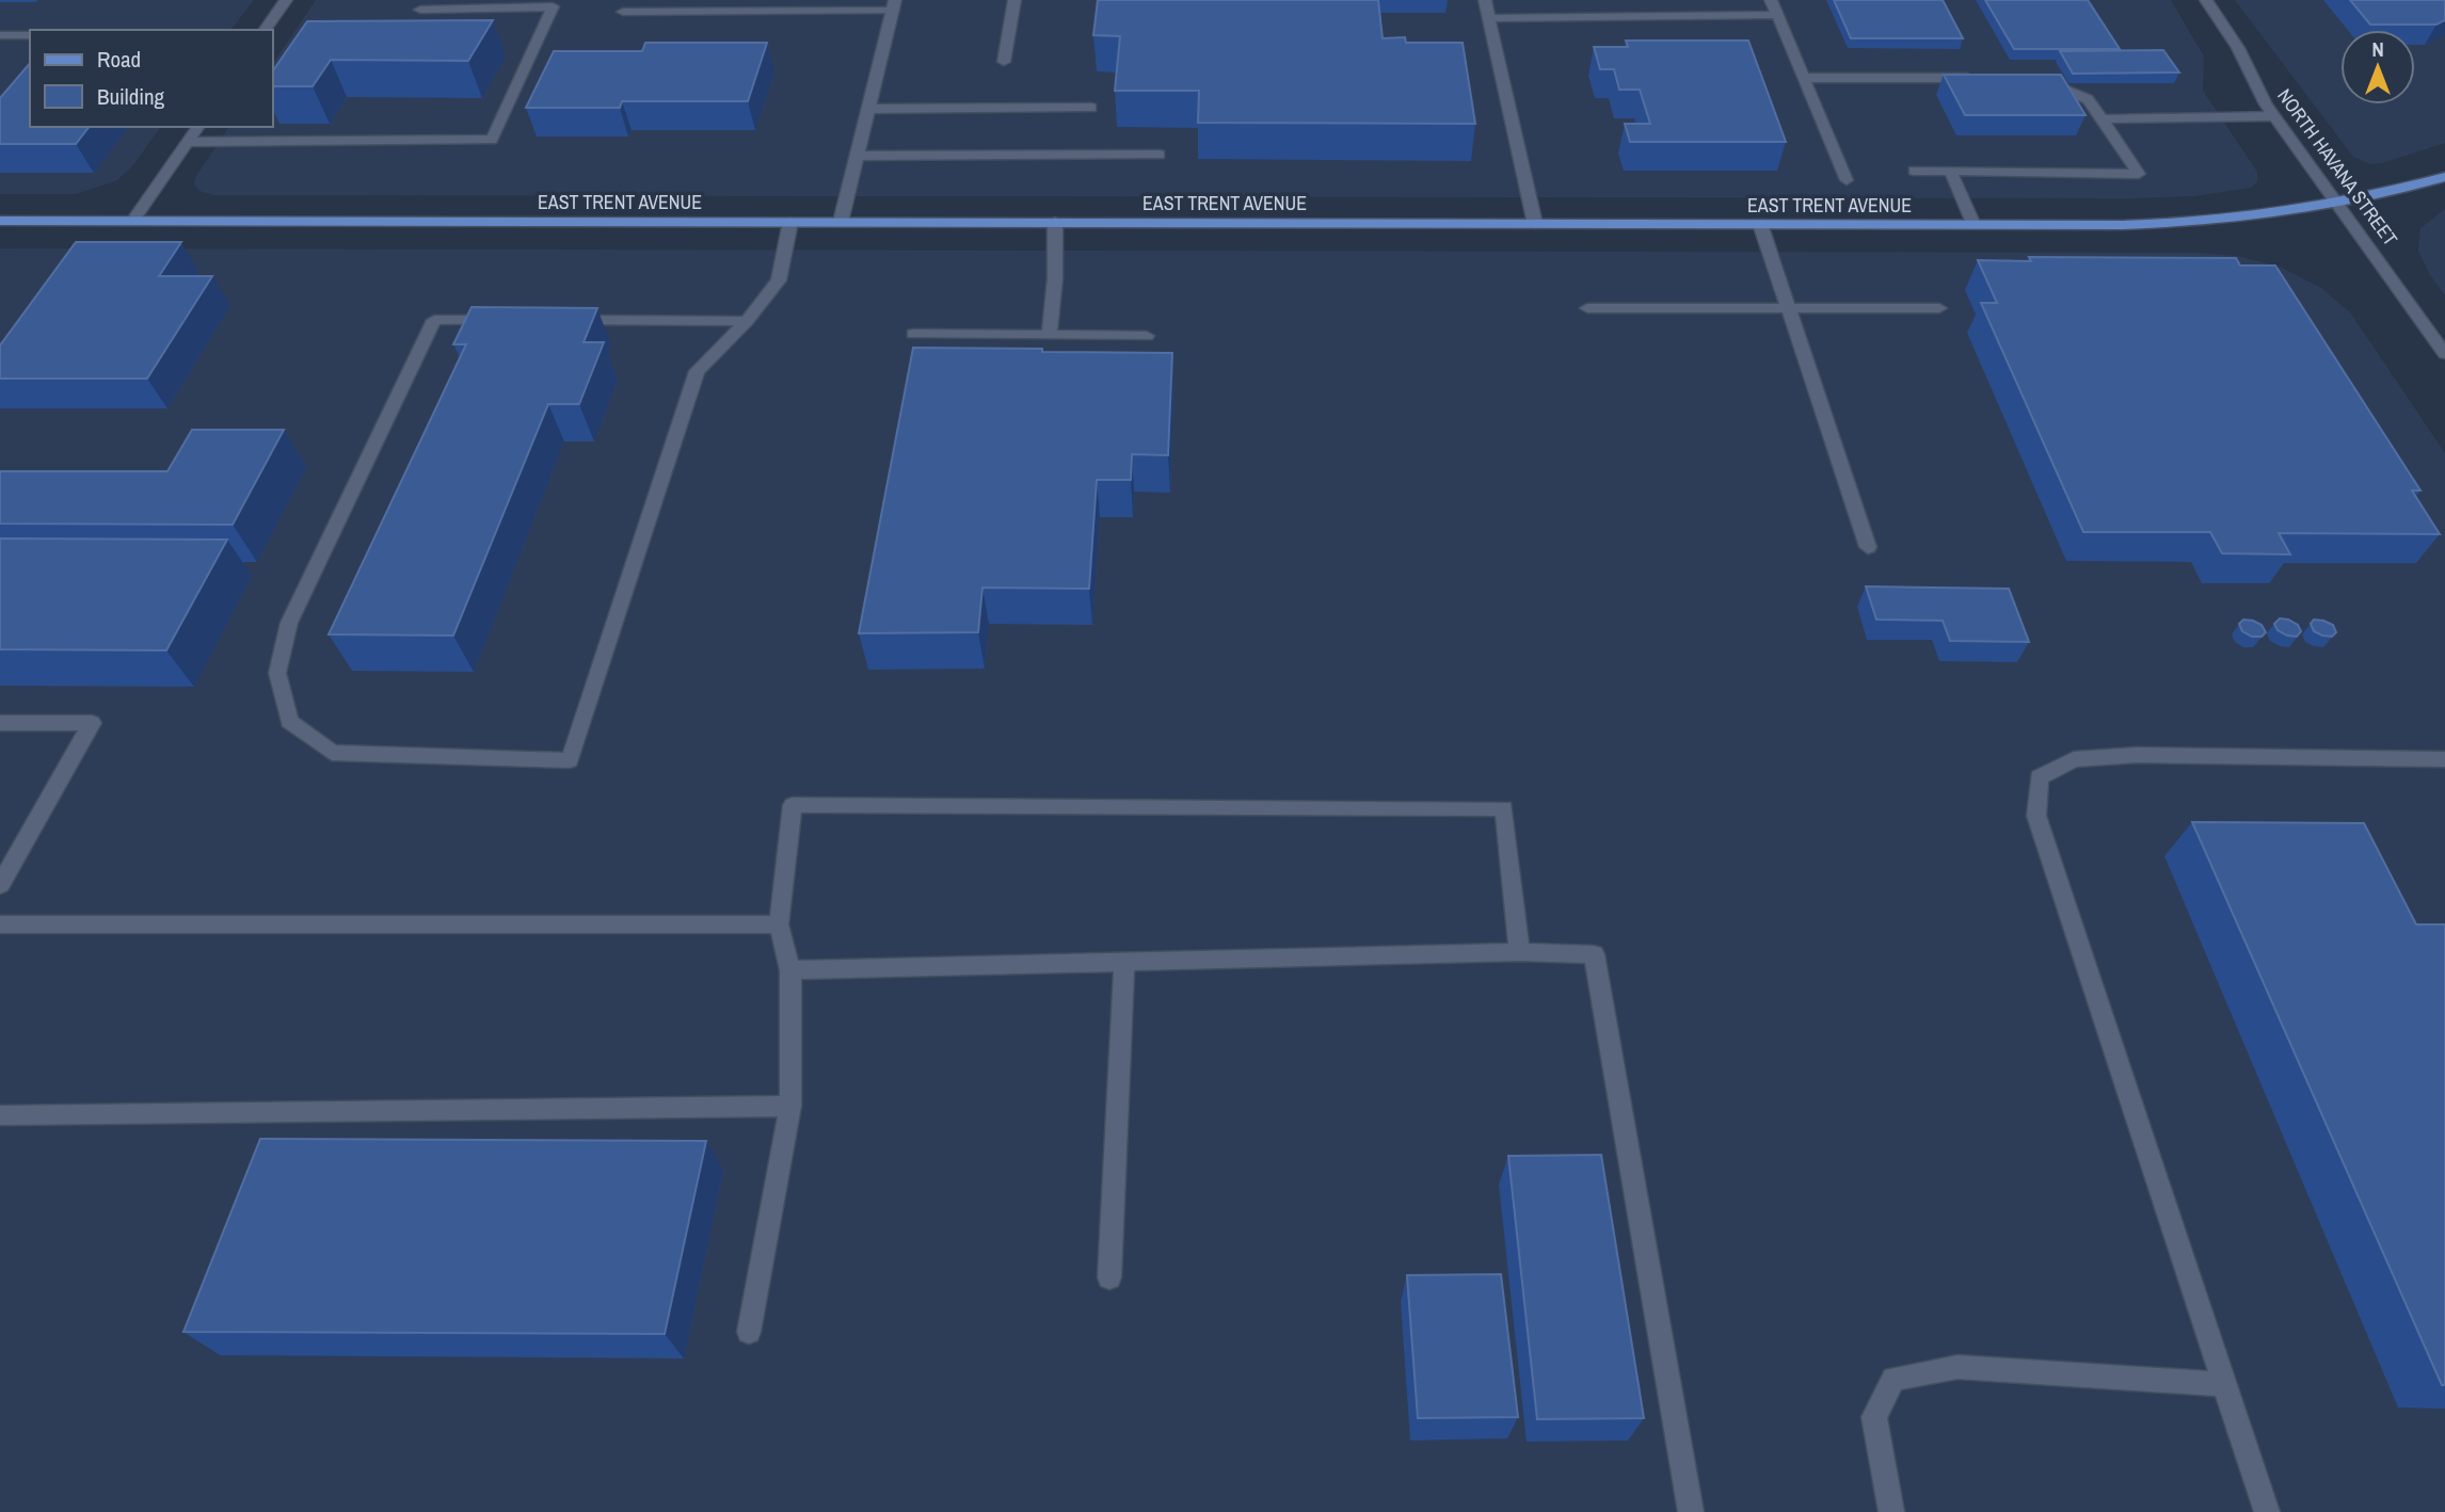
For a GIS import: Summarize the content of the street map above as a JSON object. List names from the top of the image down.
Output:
{
  "streets": {
    "main road": ["EAST TRENT AVENUE"],
    "street": ["NORTH HAVANA STREET"]
  },
  "crossings": [
    ["NORTH HAVANA STREET", "EAST TRENT AVENUE"]
  ],
  "legend": ["Road", "Building"],
  "north": "top"
}
